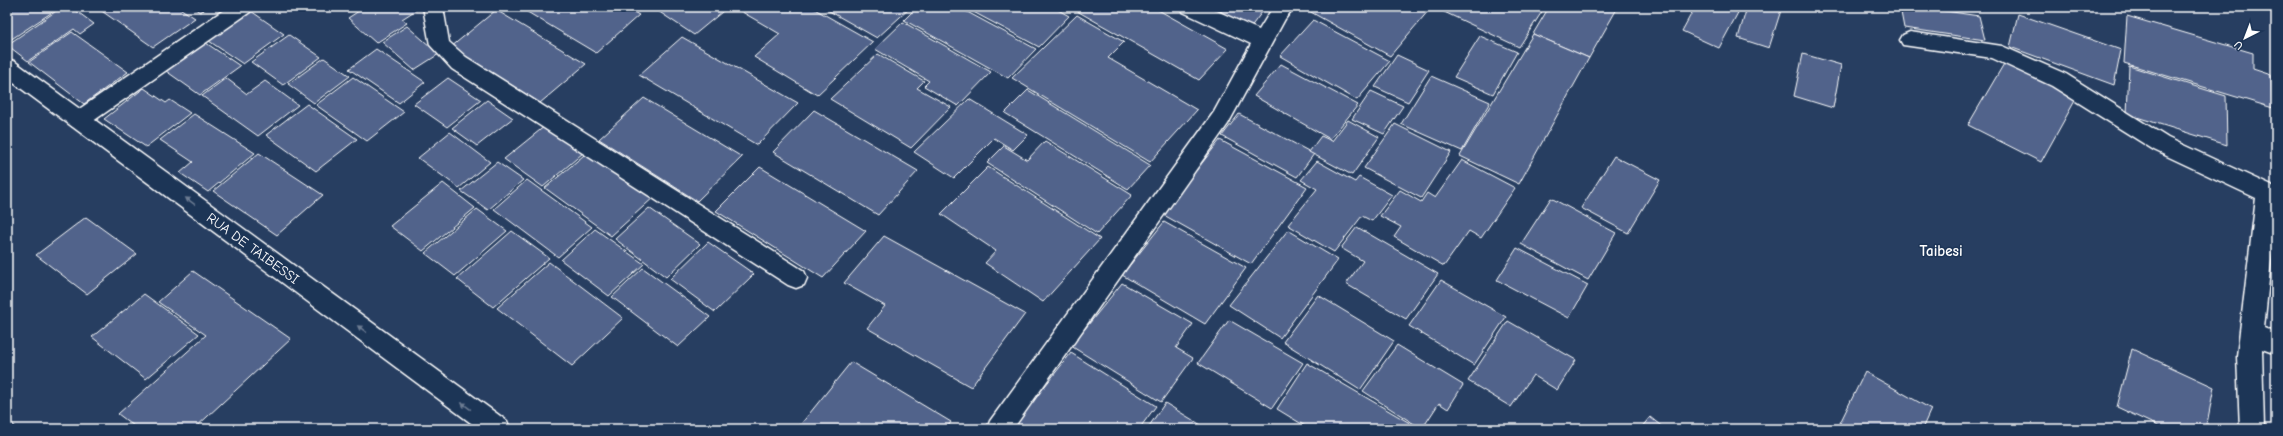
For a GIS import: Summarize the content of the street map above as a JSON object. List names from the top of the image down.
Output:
{
  "streets": {
    "street": ["RUA DE TAIBESSI"]
  },
  "one_way": ["RUA DE TAIBESSI"],
  "districts": ["Taibesi"],
  "north": "bottom left"
}
